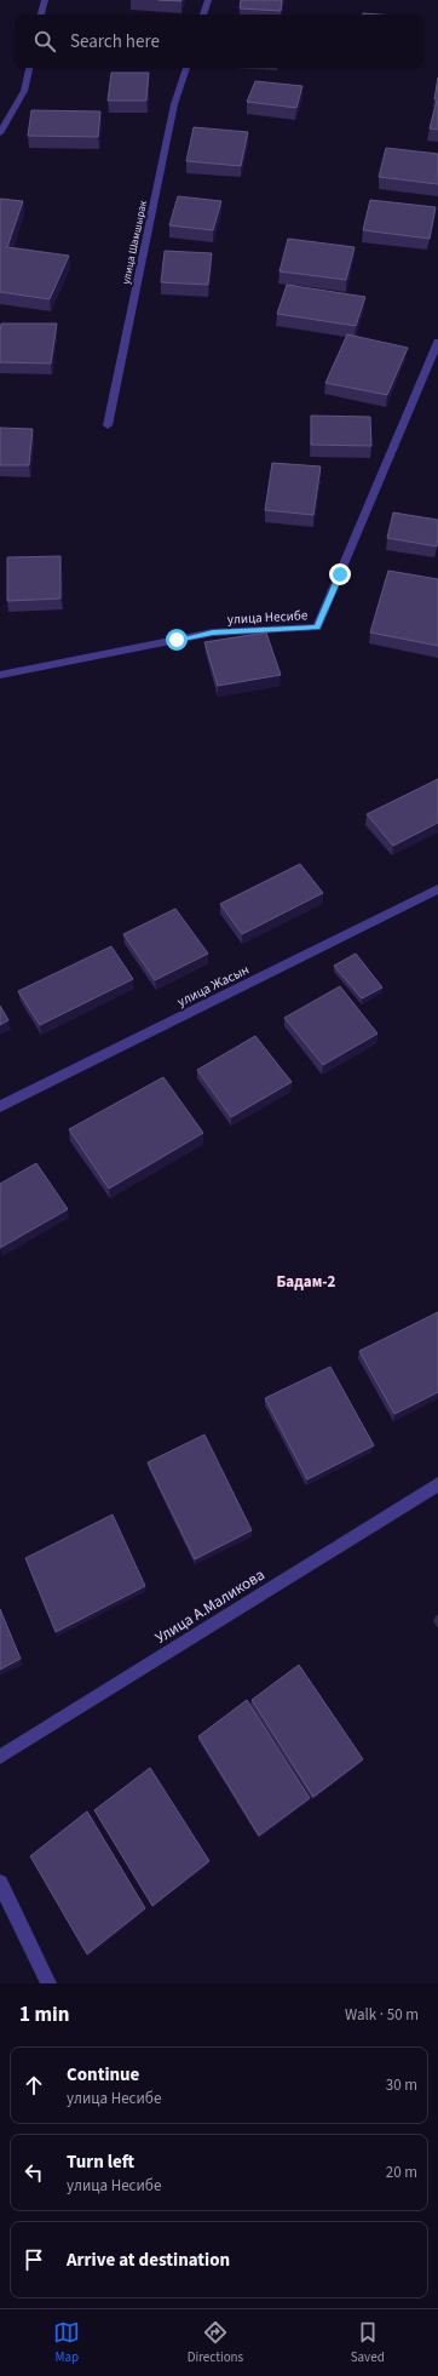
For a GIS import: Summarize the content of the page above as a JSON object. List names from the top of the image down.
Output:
{
  "streets": {
    "street": [
      "улица Шамшырак",
      "улица Несибе",
      "улица Жасын",
      "Улица А.Маликова"
    ]
  },
  "districts": ["Бадам-2"],
  "page": {
    "search": "Search here",
    "heading": ["1 min", "Walk · 50 m"],
    "list": [
      ["Continue", "улица Несибе", "30 m"],
      ["Turn left", "улица Несибе", "20 m"],
      "Arrive at destination"
    ],
    "nav": ["Map", "Directions", "Saved"]
  }
}
